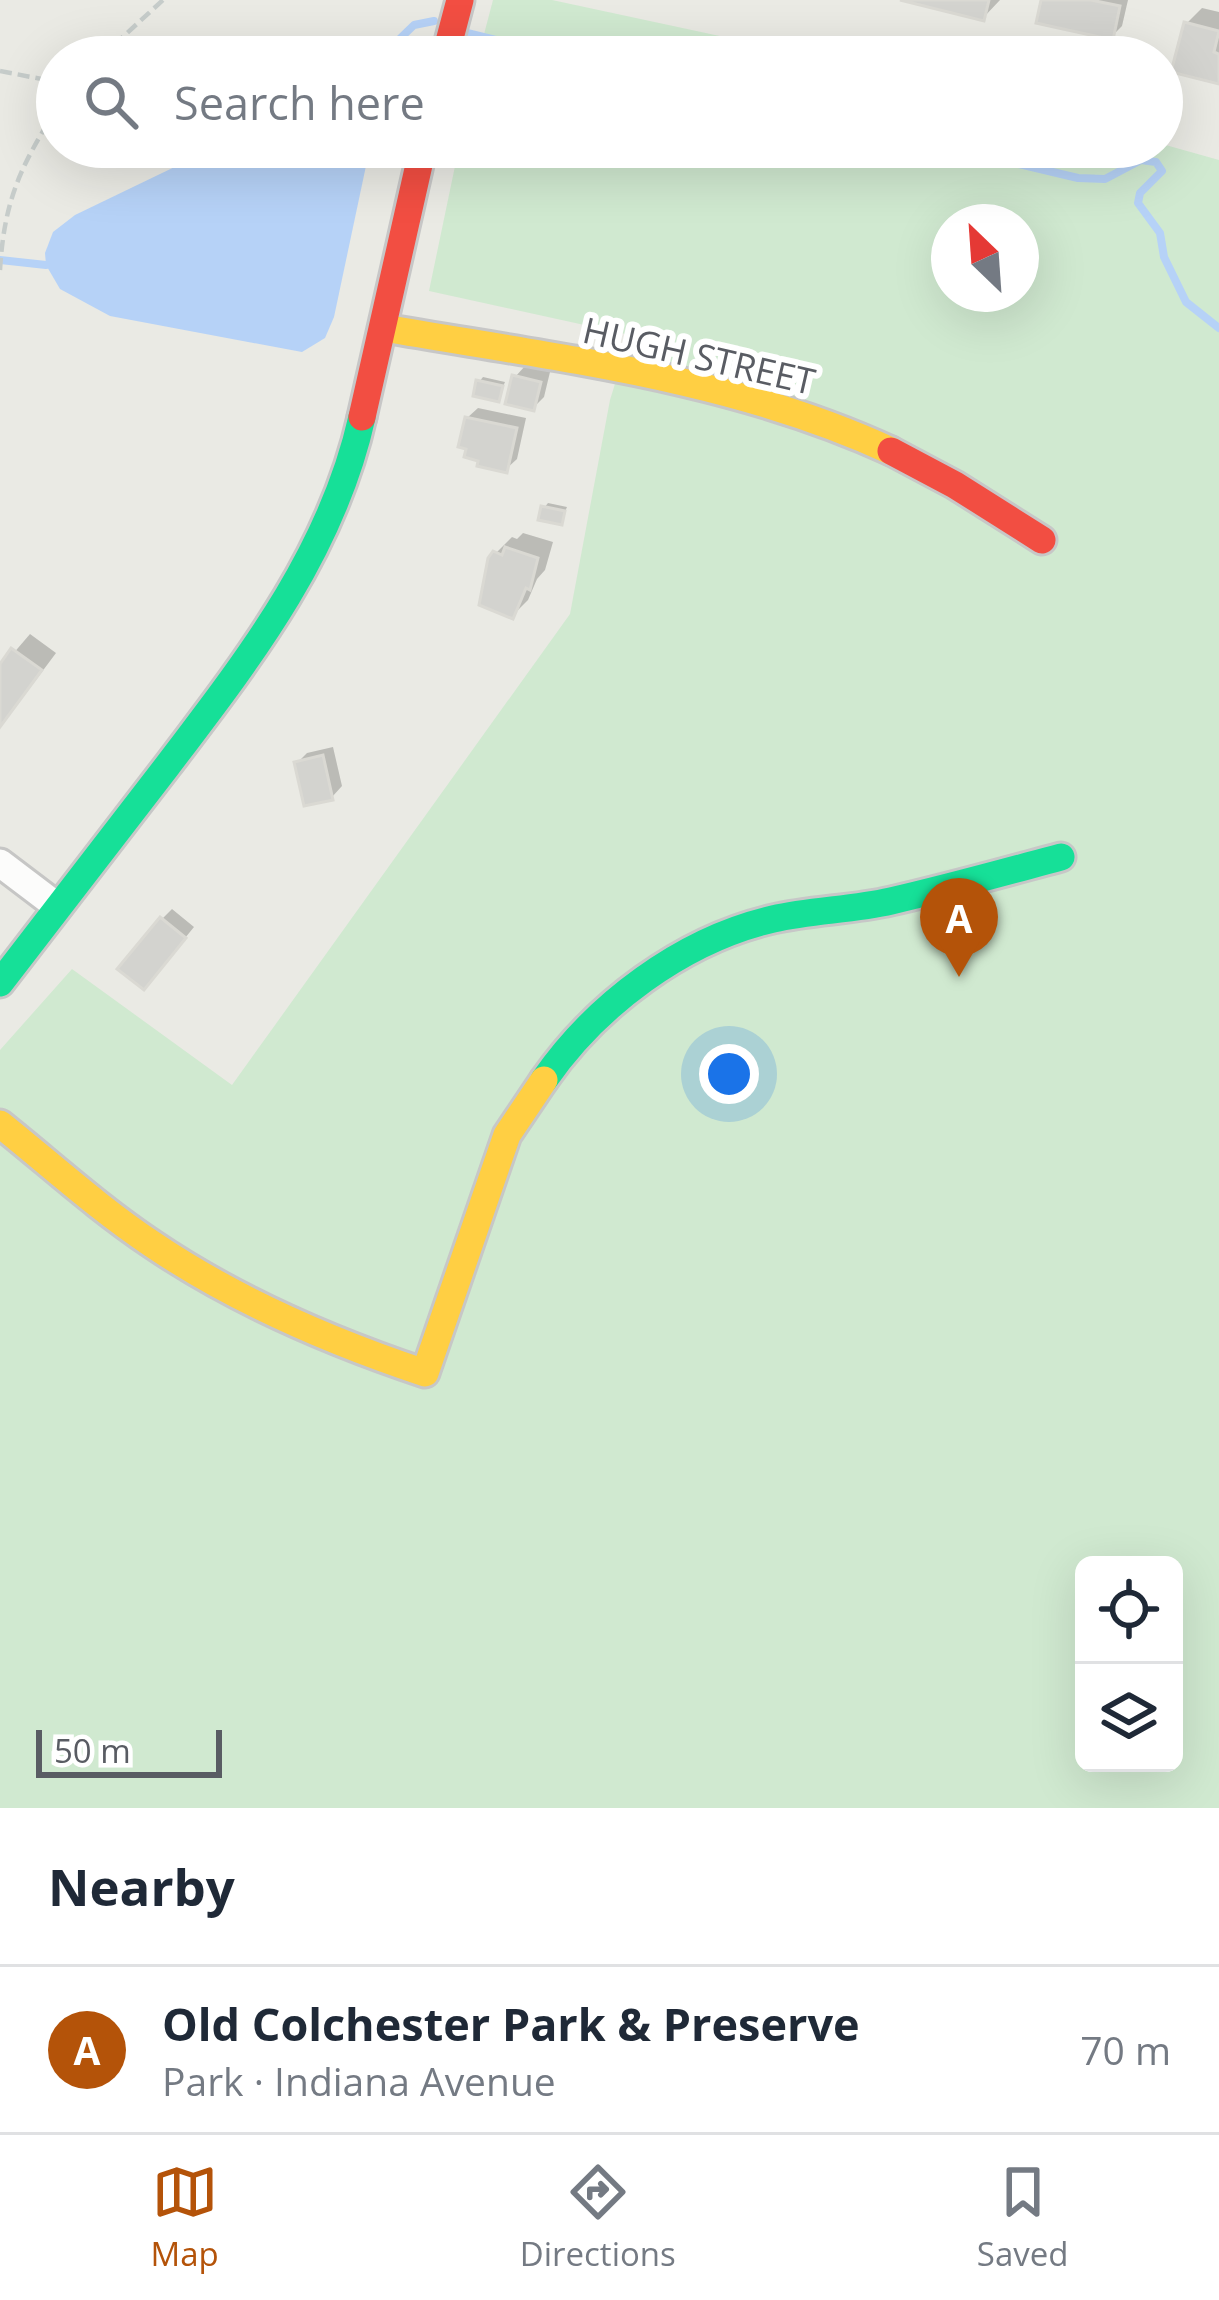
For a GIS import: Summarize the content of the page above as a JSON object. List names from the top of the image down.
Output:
{
  "streets": {
    "street": ["HUGH STREET"]
  },
  "scale_bar": "50 m",
  "north": "top left",
  "page": {
    "search": "Search here",
    "pins": "A",
    "scale": "50 m",
    "heading": "Nearby",
    "list": [
      {
        "mark": "A",
        "name": "Old Colchester Park & Preserve",
        "note": "Park · Indiana Avenue",
        "value": "70 m"
      }
    ],
    "nav": ["Map", "Directions", "Saved"]
  }
}
